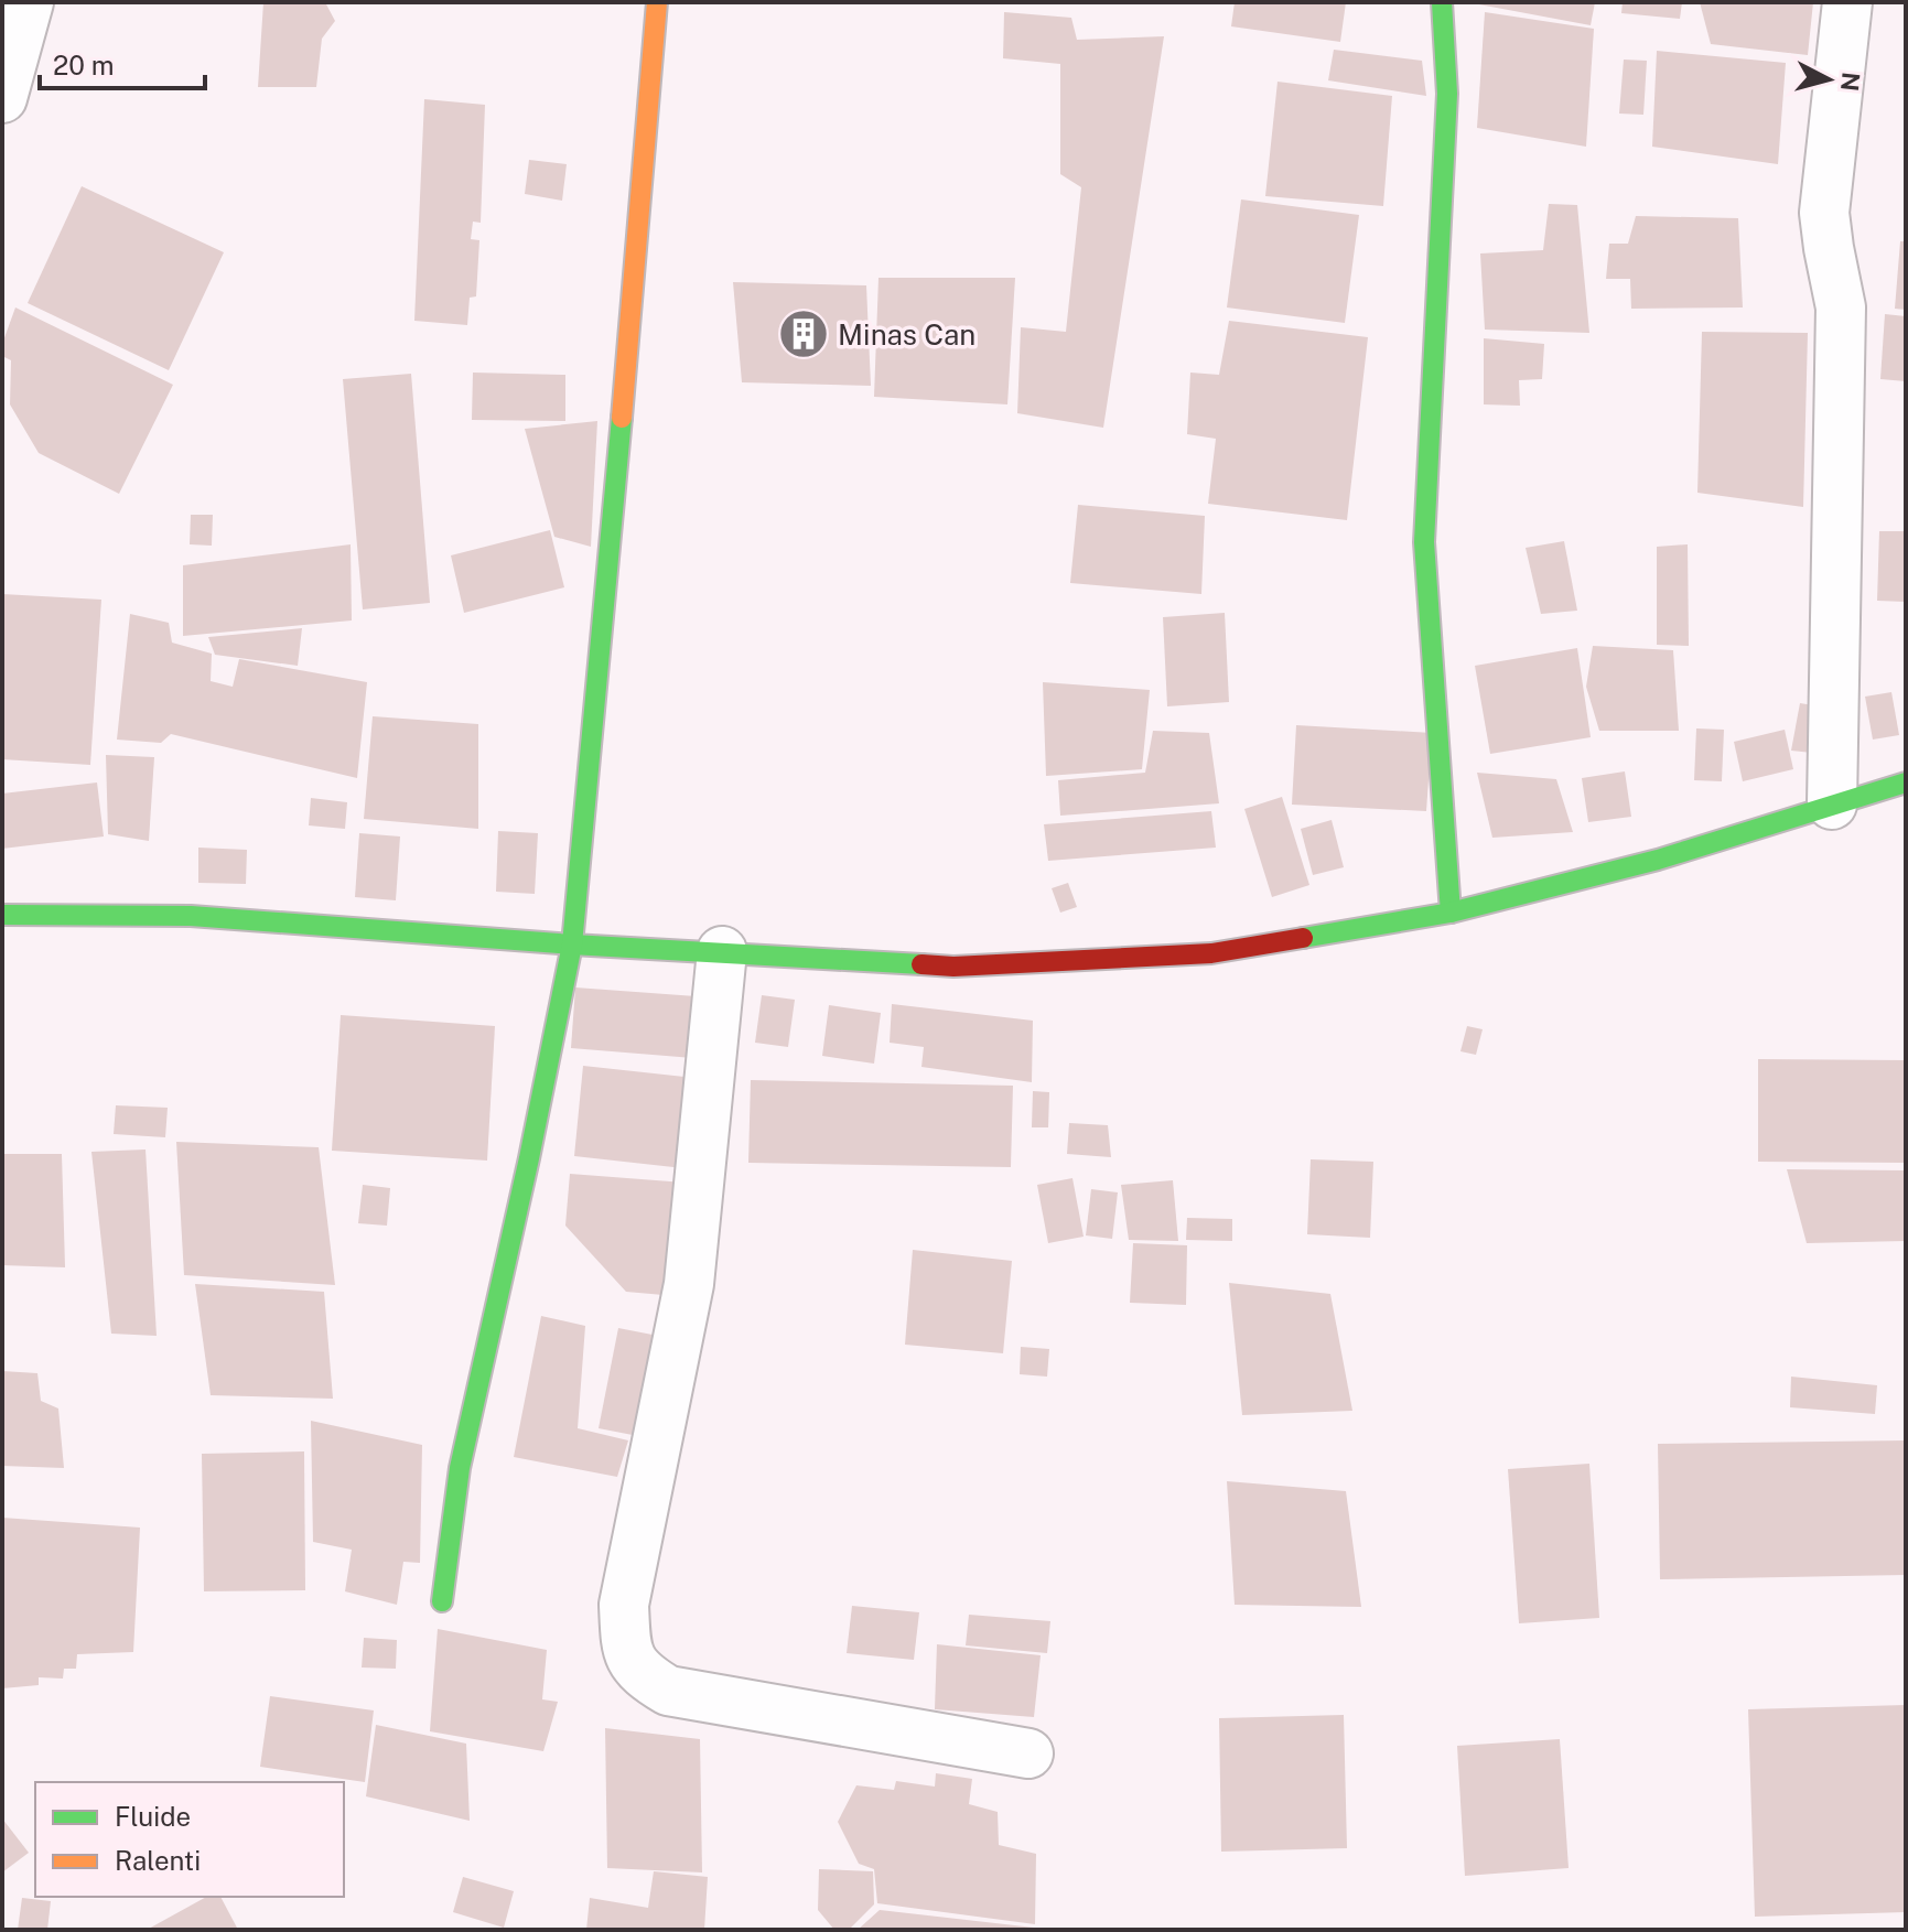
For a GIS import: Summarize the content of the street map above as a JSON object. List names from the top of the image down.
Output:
{
  "places": {
    "building": ["Minas Can"]
  },
  "legend": ["Fluide", "Ralenti"],
  "scale_bar": "20 m",
  "north": "right"
}
